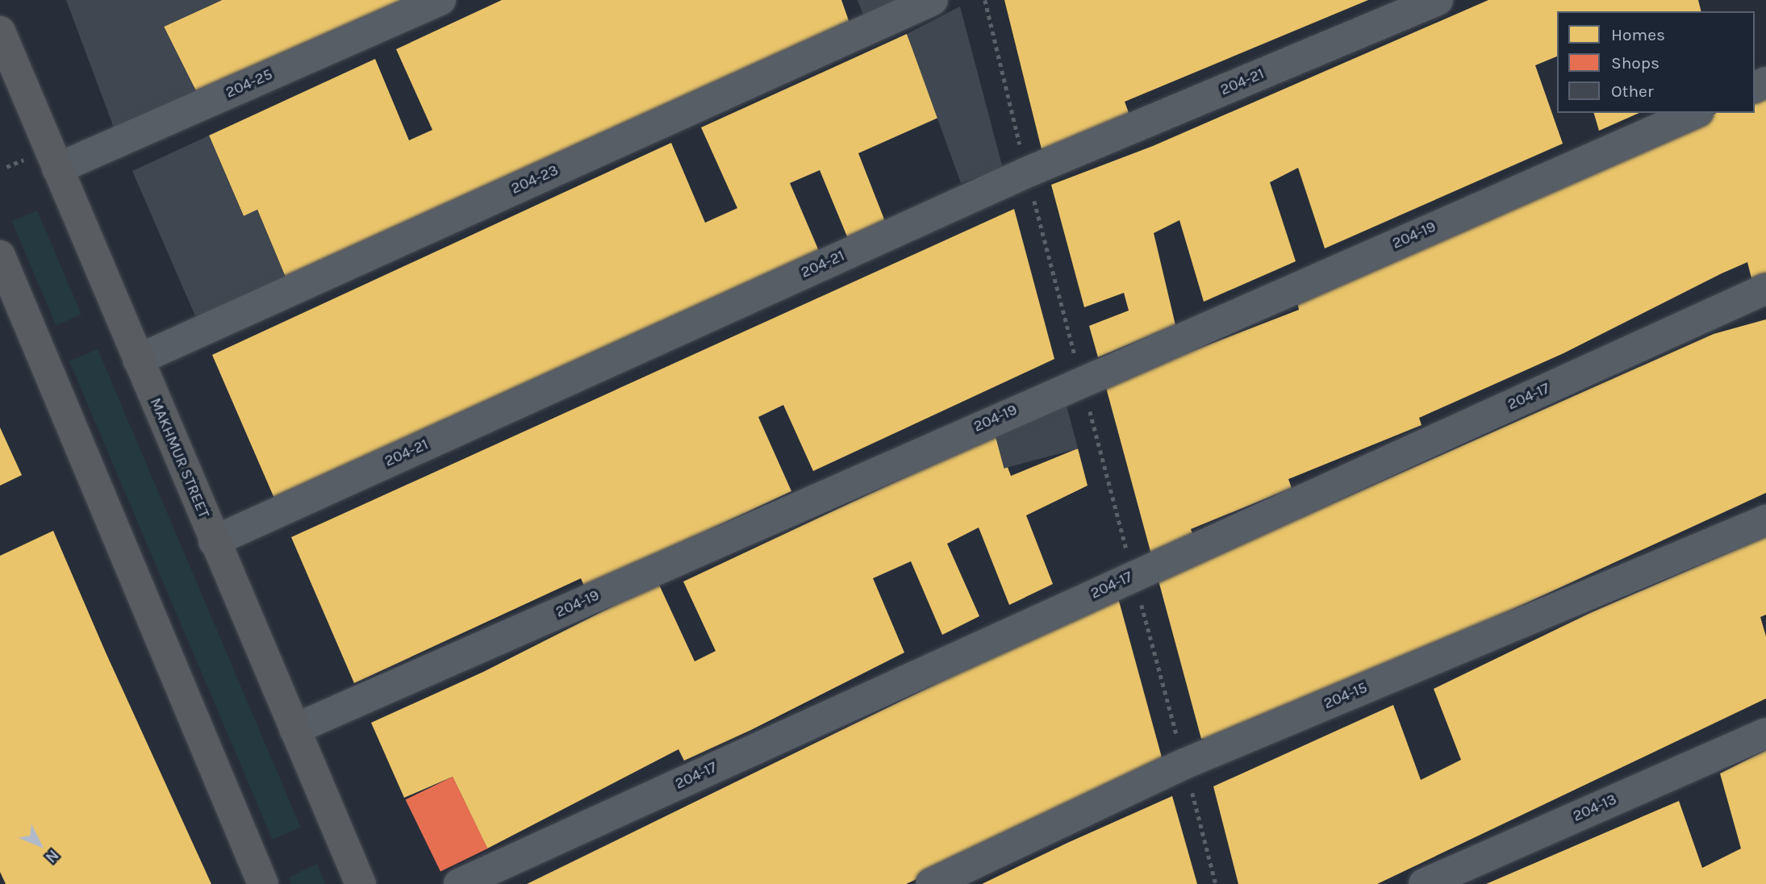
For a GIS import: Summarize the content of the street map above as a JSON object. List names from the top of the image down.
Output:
{
  "streets": {
    "highway": ["MAKHMUR STREET"],
    "street": [
      "204-21",
      "204-25",
      "204-23",
      "204-19",
      "204-17",
      "204-15",
      "204-13"
    ]
  },
  "crossings": [
    ["204-21", "MAKHMUR STREET"],
    ["204-25", "MAKHMUR STREET"],
    ["204-23", "MAKHMUR STREET"],
    ["204-19", "MAKHMUR STREET"]
  ],
  "legend": ["Homes", "Shops", "Other"],
  "north": "bottom right"
}
